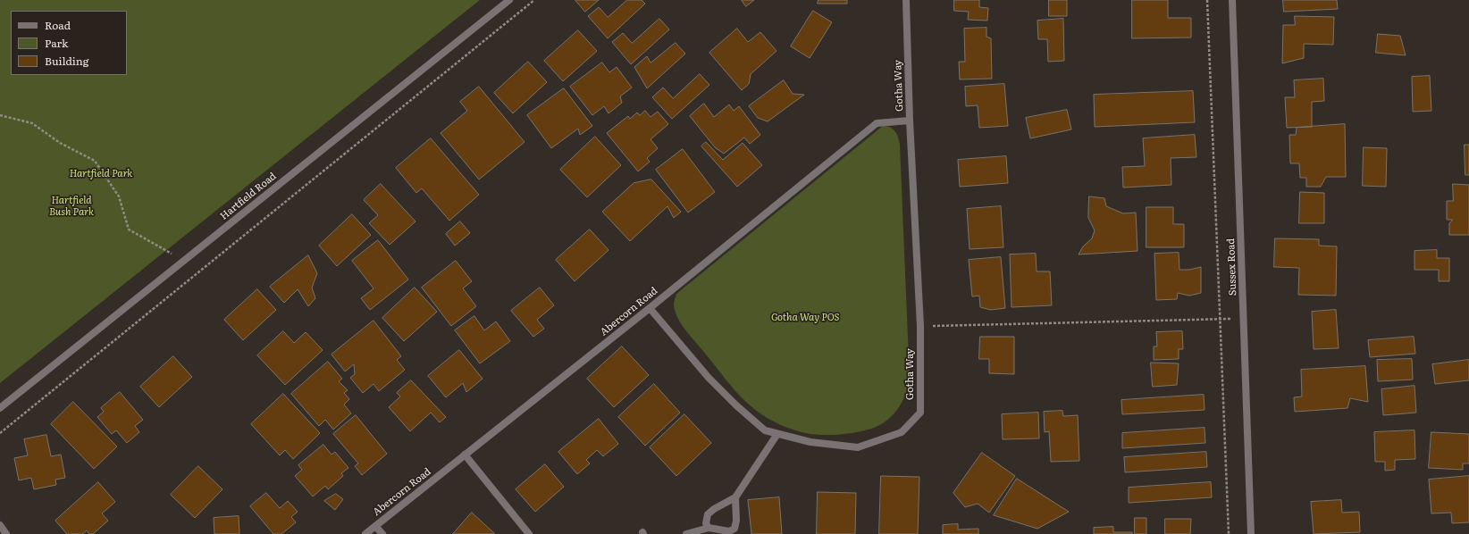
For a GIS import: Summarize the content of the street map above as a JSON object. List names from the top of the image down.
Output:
{
  "streets": {
    "street": [
      "Gotha Way",
      "Hartfield Road",
      "Sussex Road",
      "Abercorn Road"
    ]
  },
  "crossings": [
    ["Gotha Way", "Abercorn Road"]
  ],
  "parks": ["Hartfield Park", "Hartfield Bush Park", "Gotha Way POS"],
  "legend": ["Road", "Park", "Building"]
}
